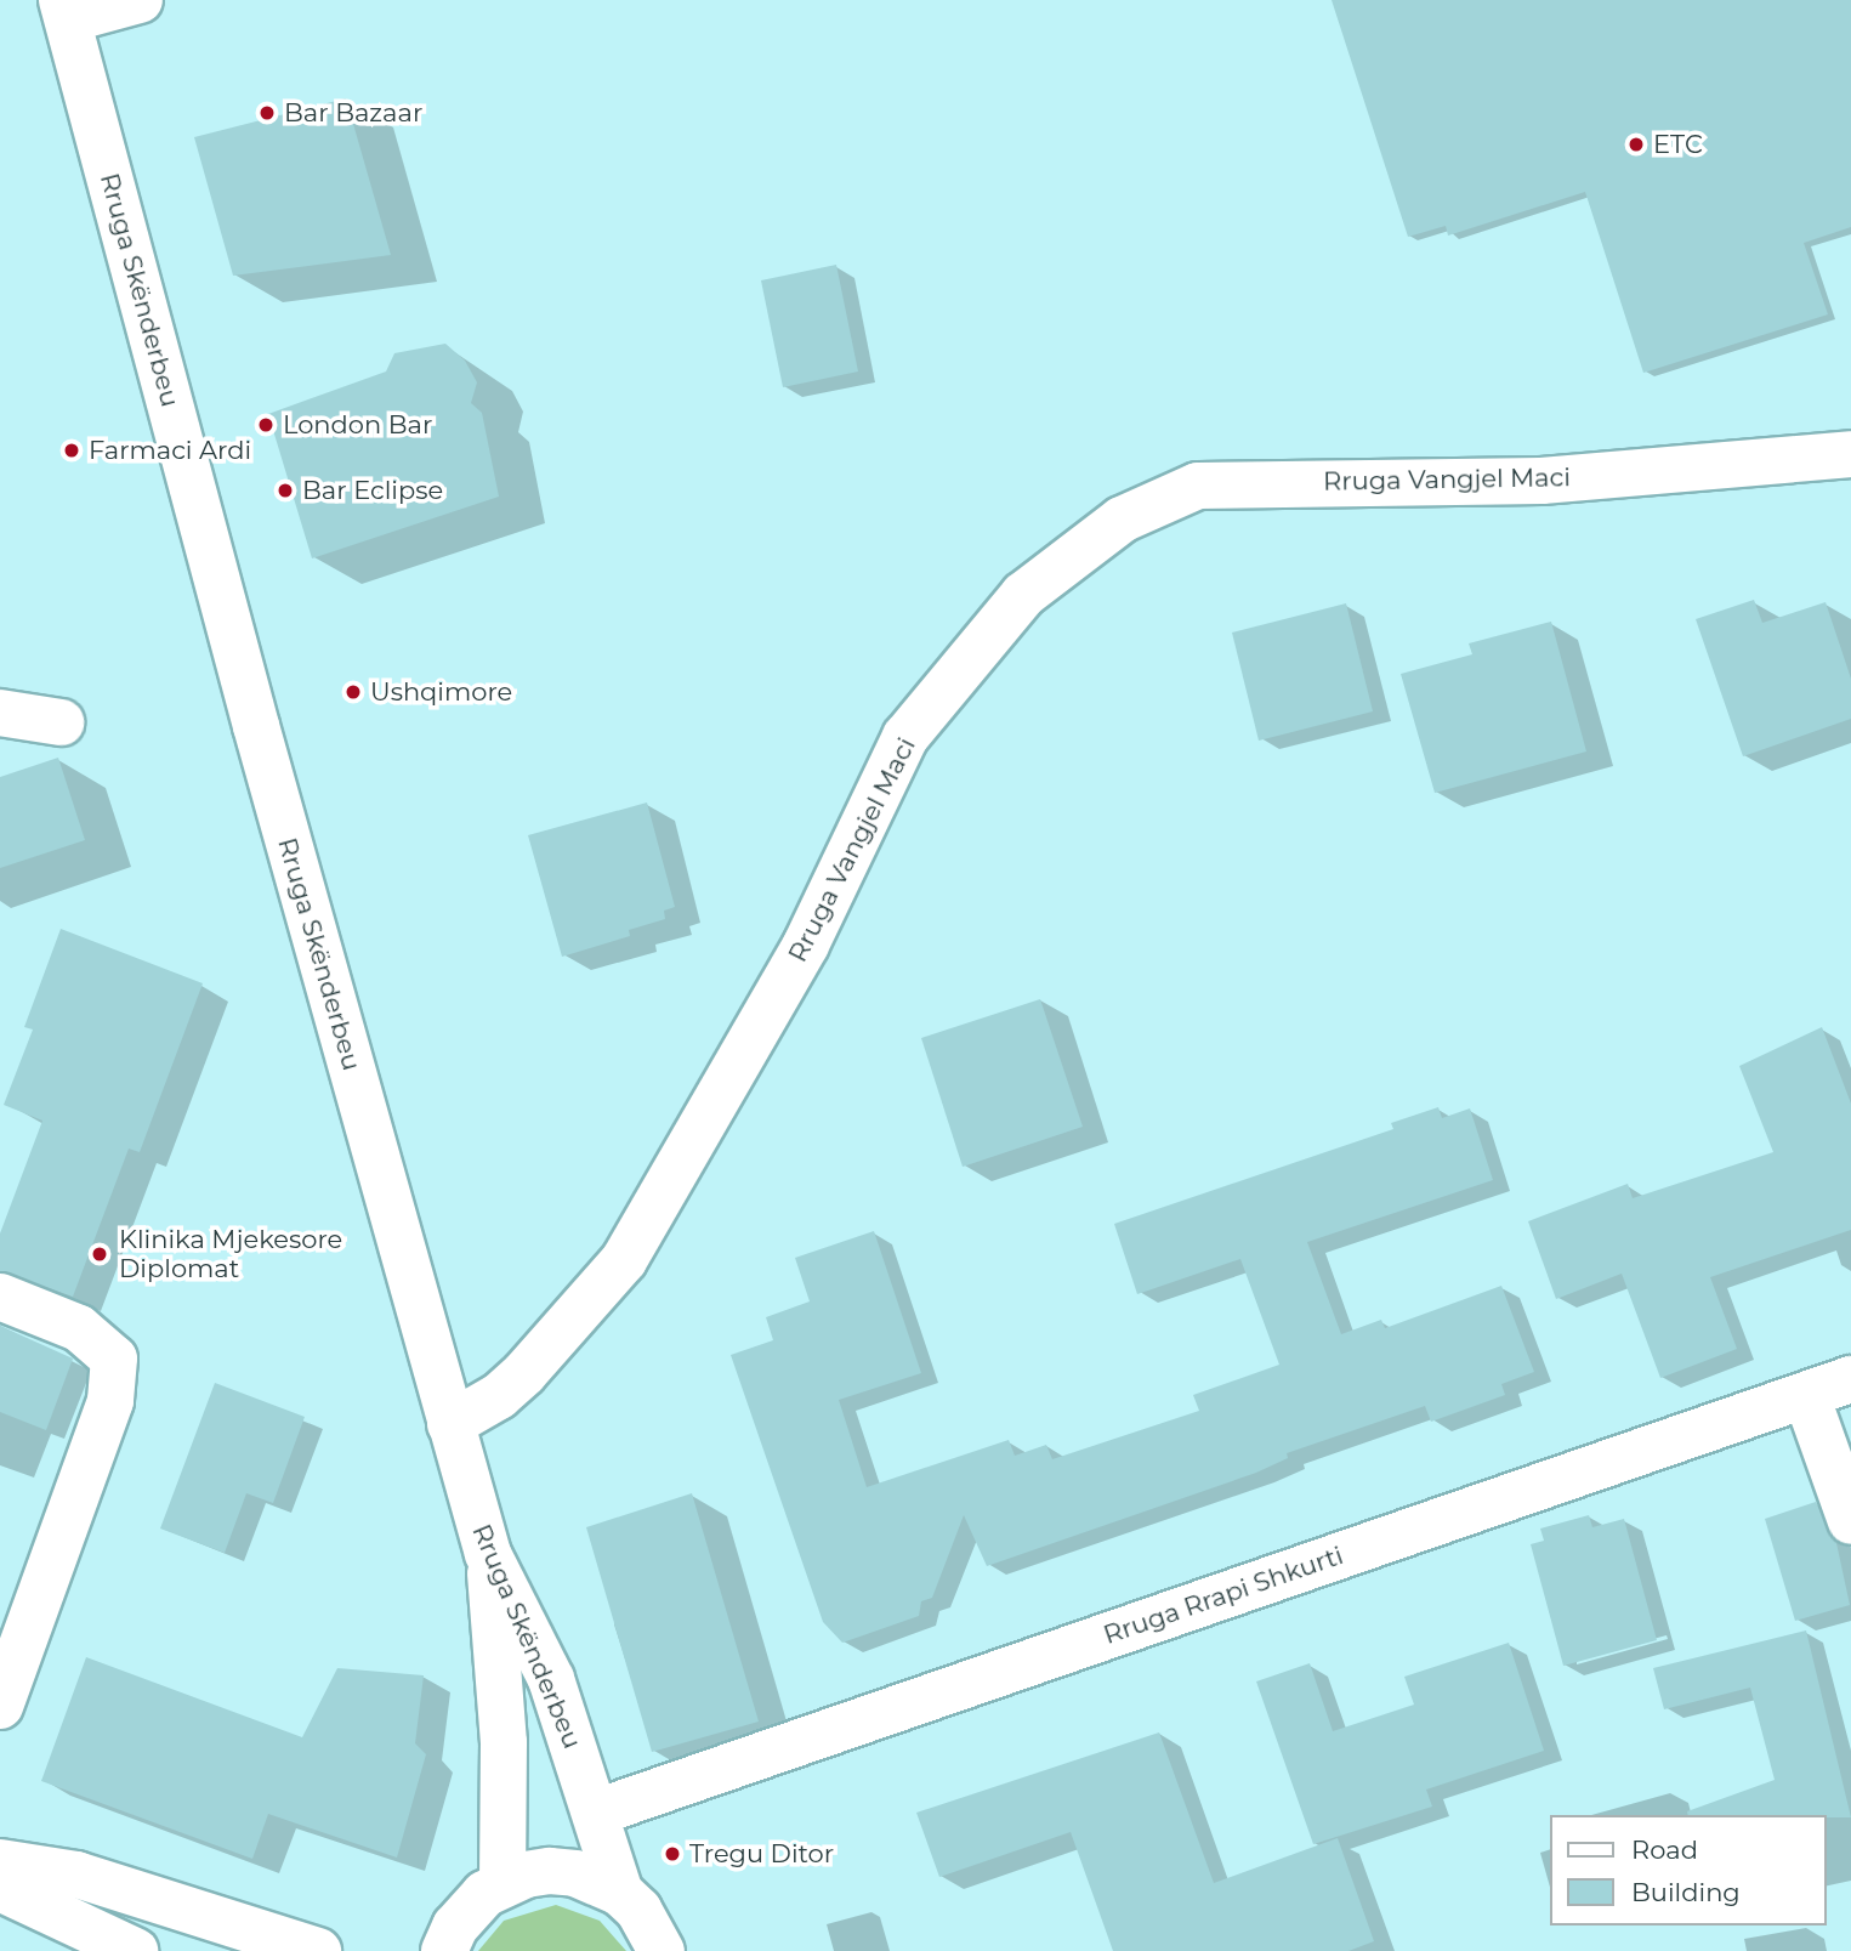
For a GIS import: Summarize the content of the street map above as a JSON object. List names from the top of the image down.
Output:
{
  "streets": {
    "street": ["Rruga Skënderbeu", "Rruga Vangjel Maci", "Rruga Rrapi Shkurti"]
  },
  "crossings": [
    ["Rruga Skënderbeu", "Rruga Vangjel Maci"],
    ["Rruga Skënderbeu", "Rruga Rrapi Shkurti"]
  ],
  "places": [
    "Bar Bazaar",
    "ETC",
    "London Bar",
    "Farmaci Ardi",
    "Bar Eclipse",
    "Ushqimore",
    "Klinika Mjekesore Diplomat",
    "Tregu Ditor"
  ],
  "legend": ["Road", "Building"]
}
